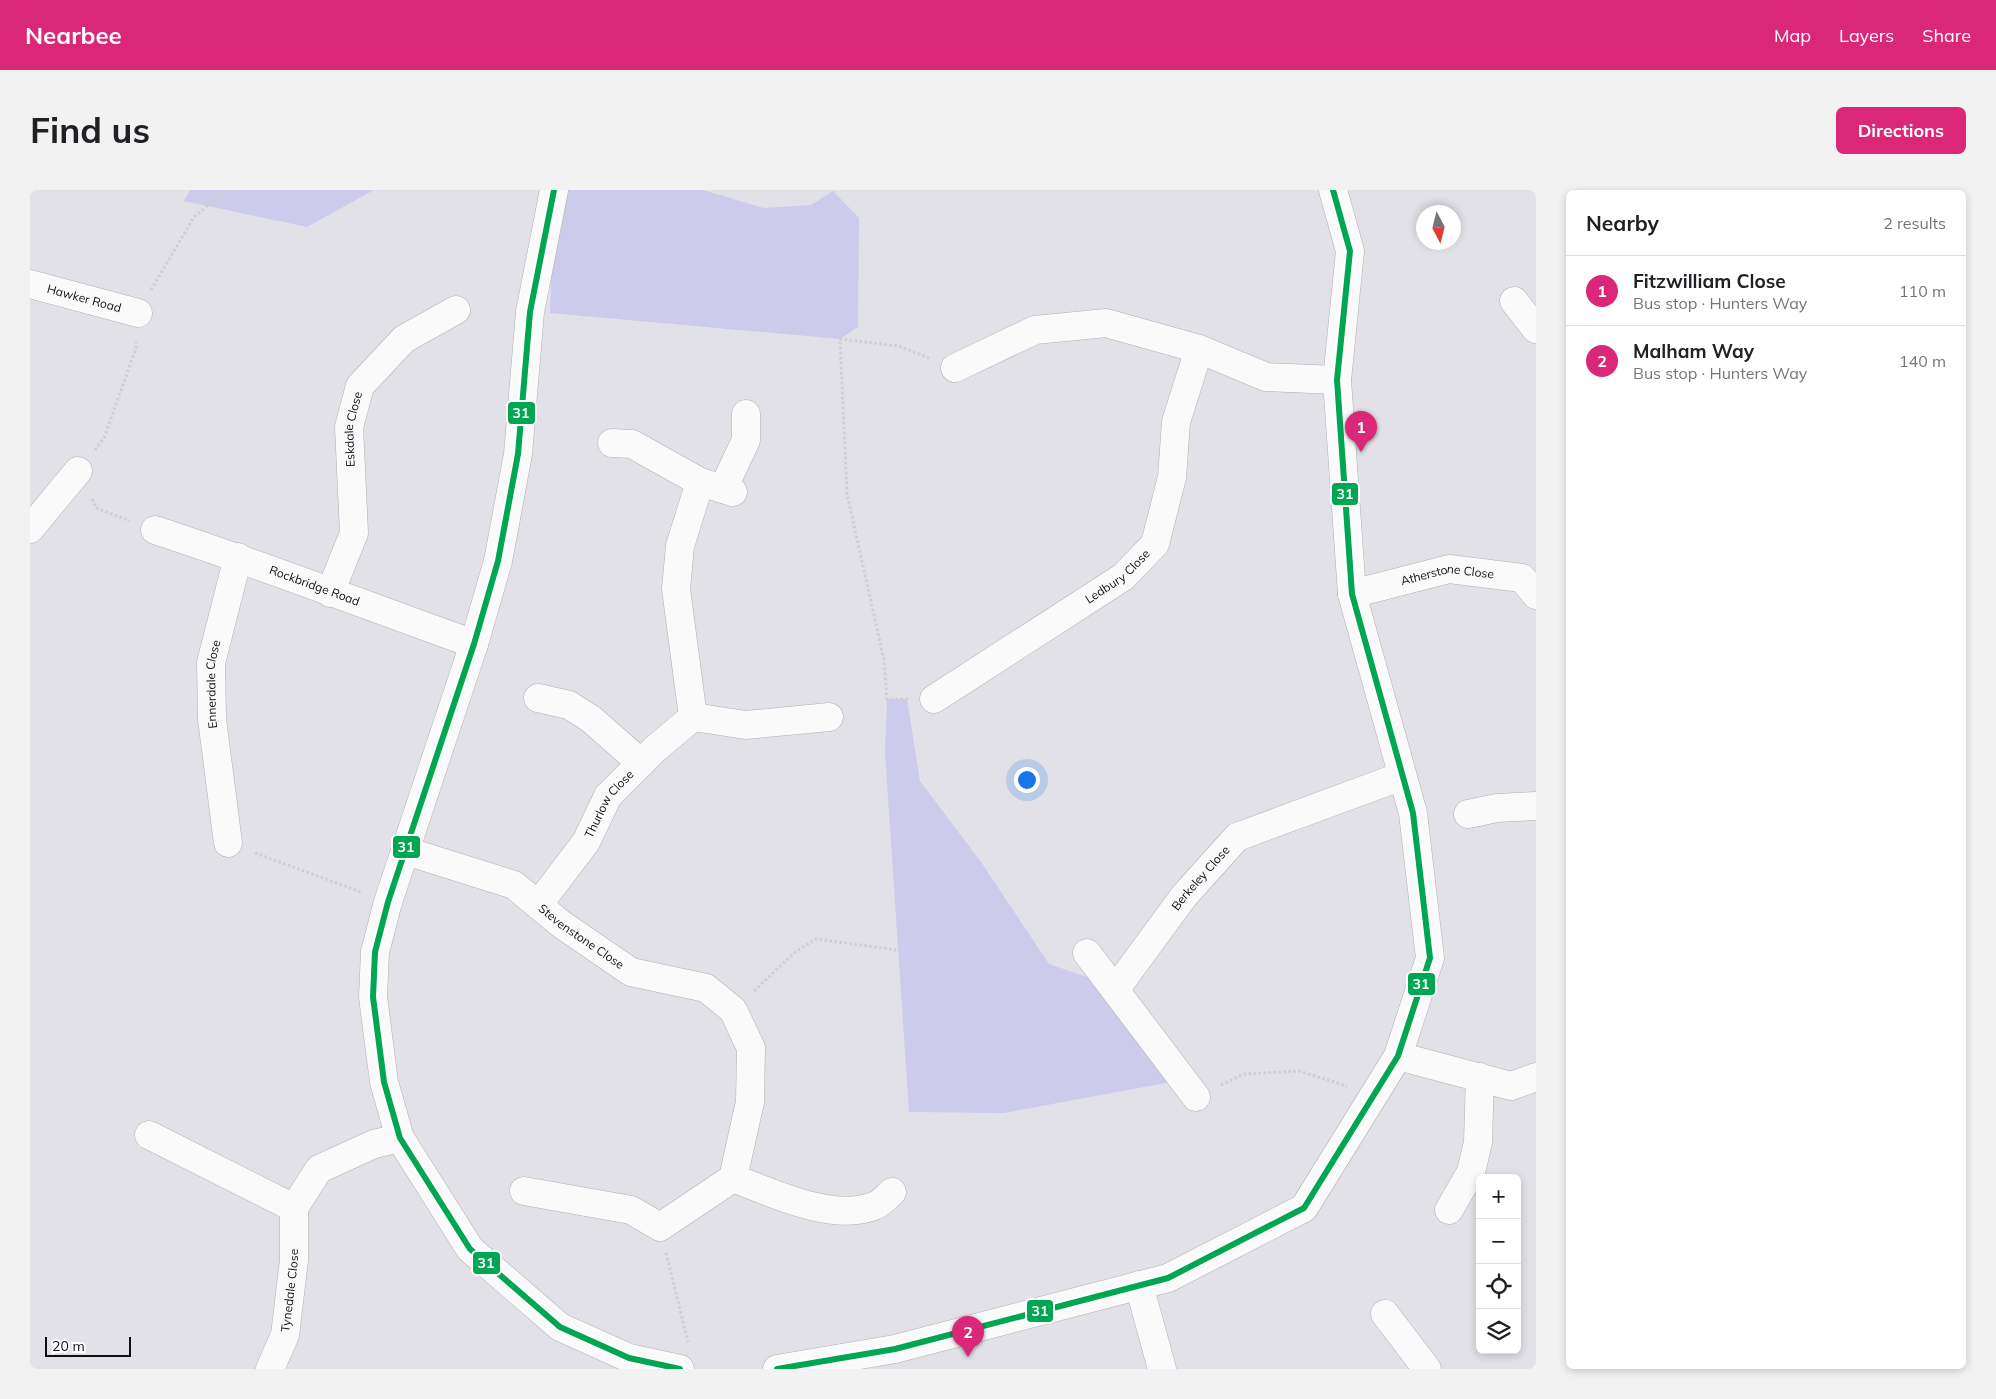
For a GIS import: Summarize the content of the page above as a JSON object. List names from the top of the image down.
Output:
{
  "streets": {
    "street": [
      "Hawker Road",
      "Eskdale Close",
      "Ledbury Close",
      "Atherstone Close",
      "Rockbridge Road",
      "Ennerdale Close",
      "Thurlow Close",
      "Berkeley Close",
      "Stevenstone Close",
      "Tynedale Close"
    ]
  },
  "crossings": [
    ["Eskdale Close", "Rockbridge Road"],
    ["Rockbridge Road", "Ennerdale Close"],
    ["Thurlow Close", "Stevenstone Close"]
  ],
  "lines": ["transit line 31"],
  "scale_bar": "20 m",
  "north": "bottom",
  "page": {
    "header": "Nearbee",
    "nav": ["Map", "Layers", "Share"],
    "buttons": "Directions",
    "title": "Find us",
    "heading": ["Nearby", "2 results"],
    "list": [
      {
        "mark": "1",
        "name": "Fitzwilliam Close",
        "note": "Bus stop · Hunters Way",
        "value": "110 m"
      },
      {
        "mark": "2",
        "name": "Malham Way",
        "note": "Bus stop · Hunters Way",
        "value": "140 m"
      }
    ],
    "pins": ["1", "2"],
    "map_buttons": ["+", "−"],
    "scale": "20 m"
  }
}
